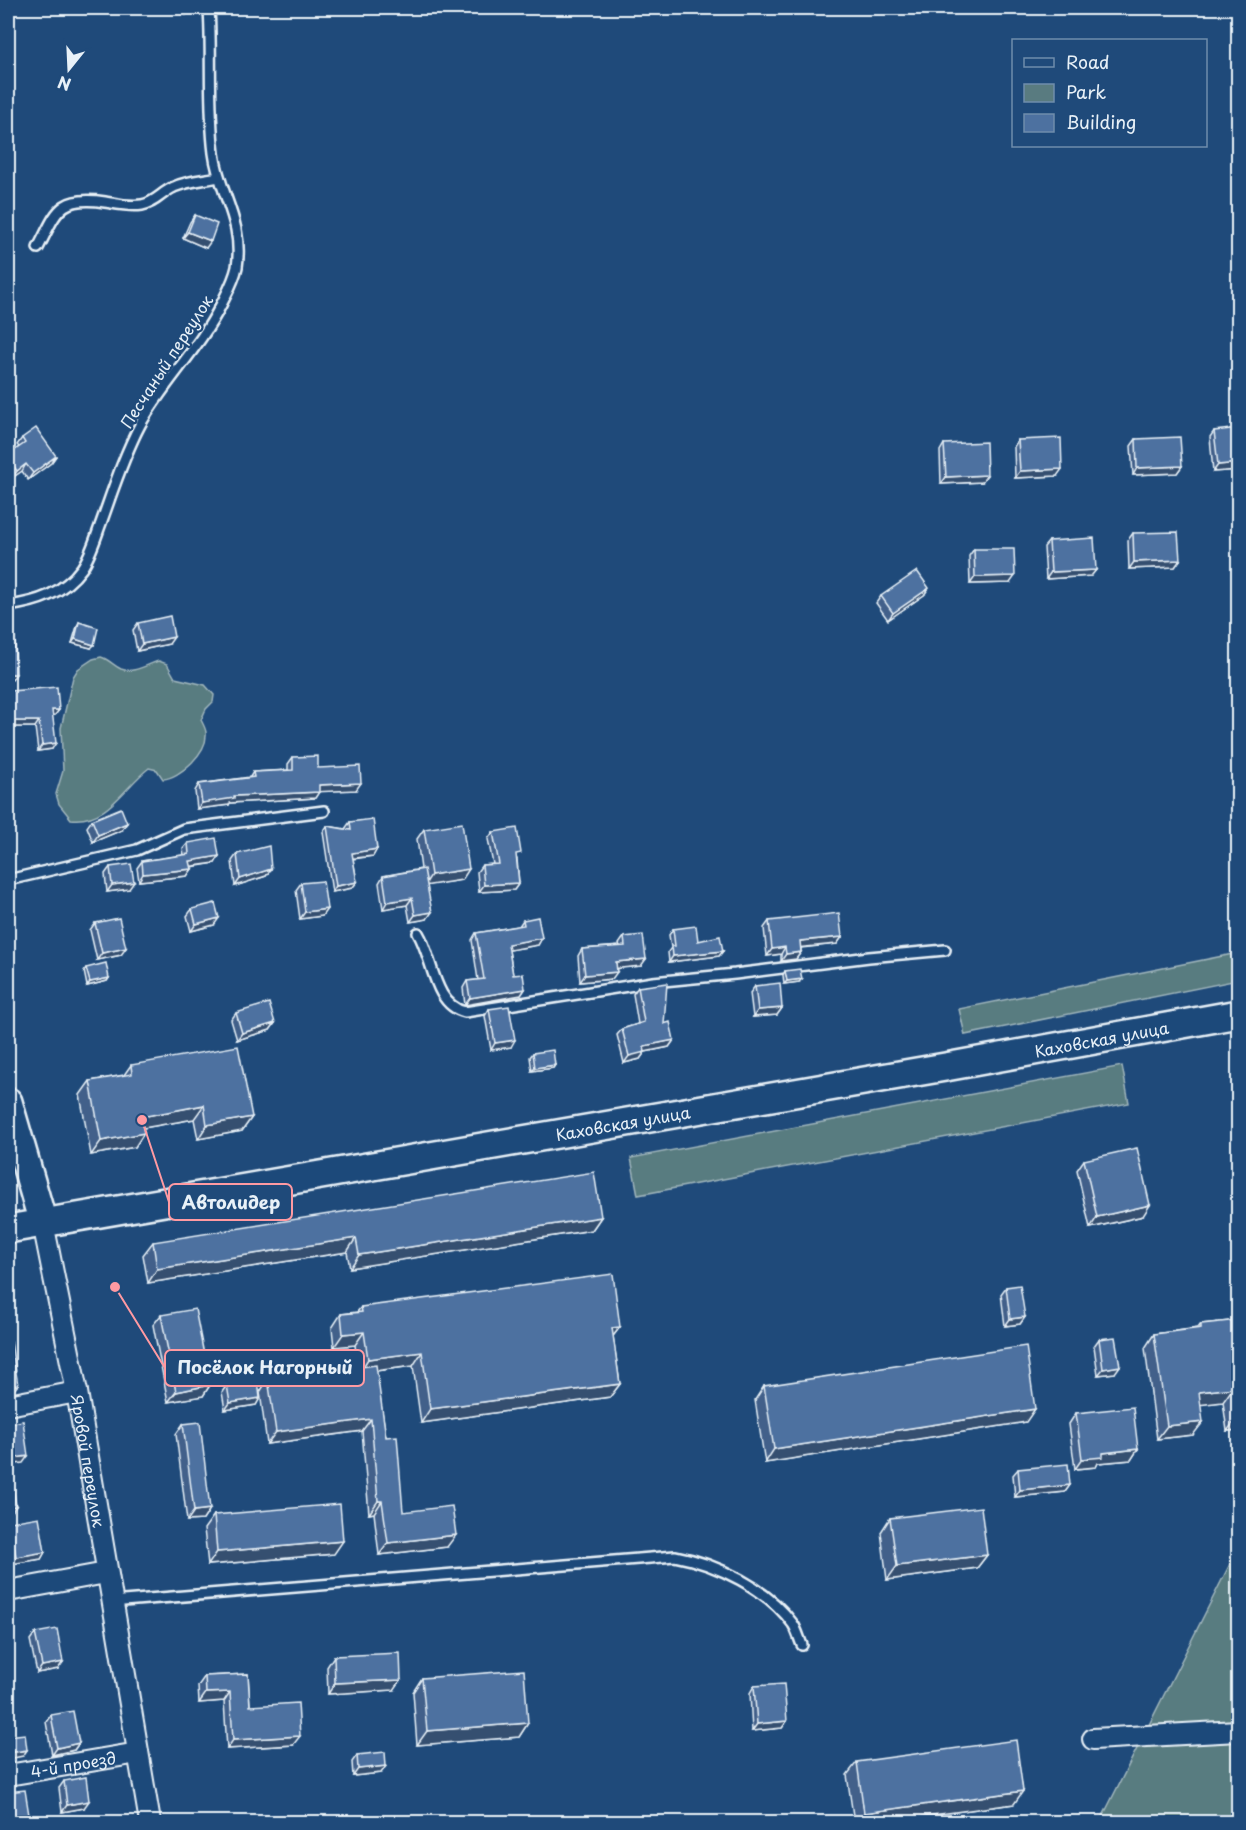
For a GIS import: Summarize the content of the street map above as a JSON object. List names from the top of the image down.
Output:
{
  "streets": {
    "main road": ["Каховская улица", "Яровой переулок"],
    "street": ["4-й проезд"],
    "lane": ["Песчаный переулок"]
  },
  "crossings": [
    ["Каховская улица", "Яровой переулок"],
    ["Яровой переулок", "4-й проезд"]
  ],
  "places": ["Автолидер", "Посёлок Нагорный"],
  "legend": ["Road", "Park", "Building"],
  "north": "bottom"
}
